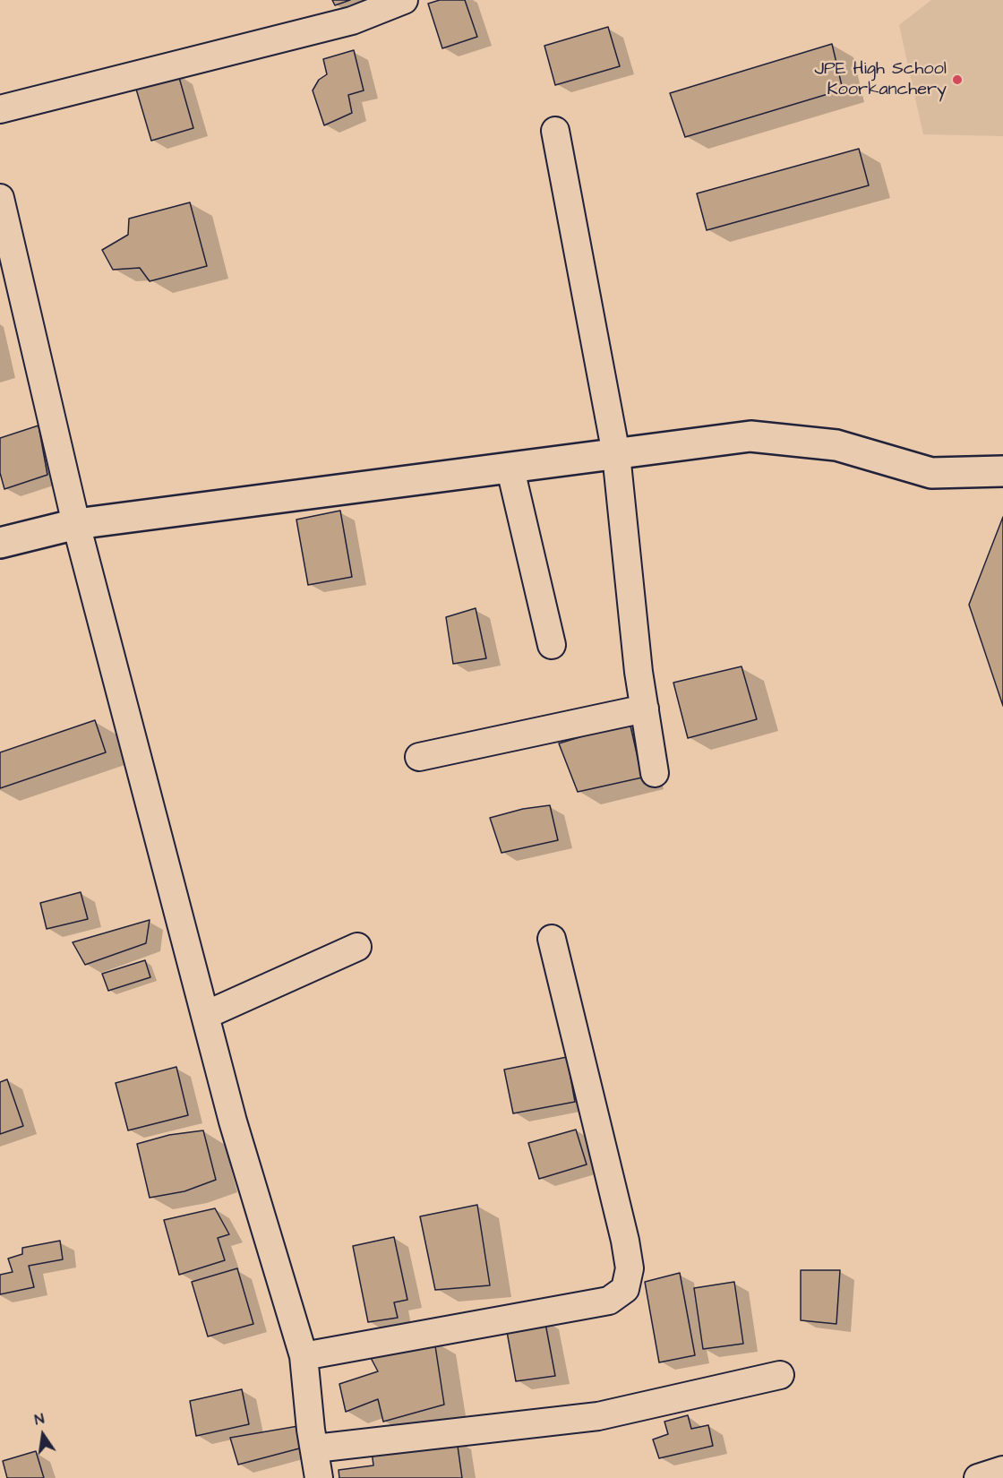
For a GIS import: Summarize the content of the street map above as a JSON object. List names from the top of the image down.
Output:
{
  "places": ["JPE High School Koorkanchery"],
  "north": "top"
}
